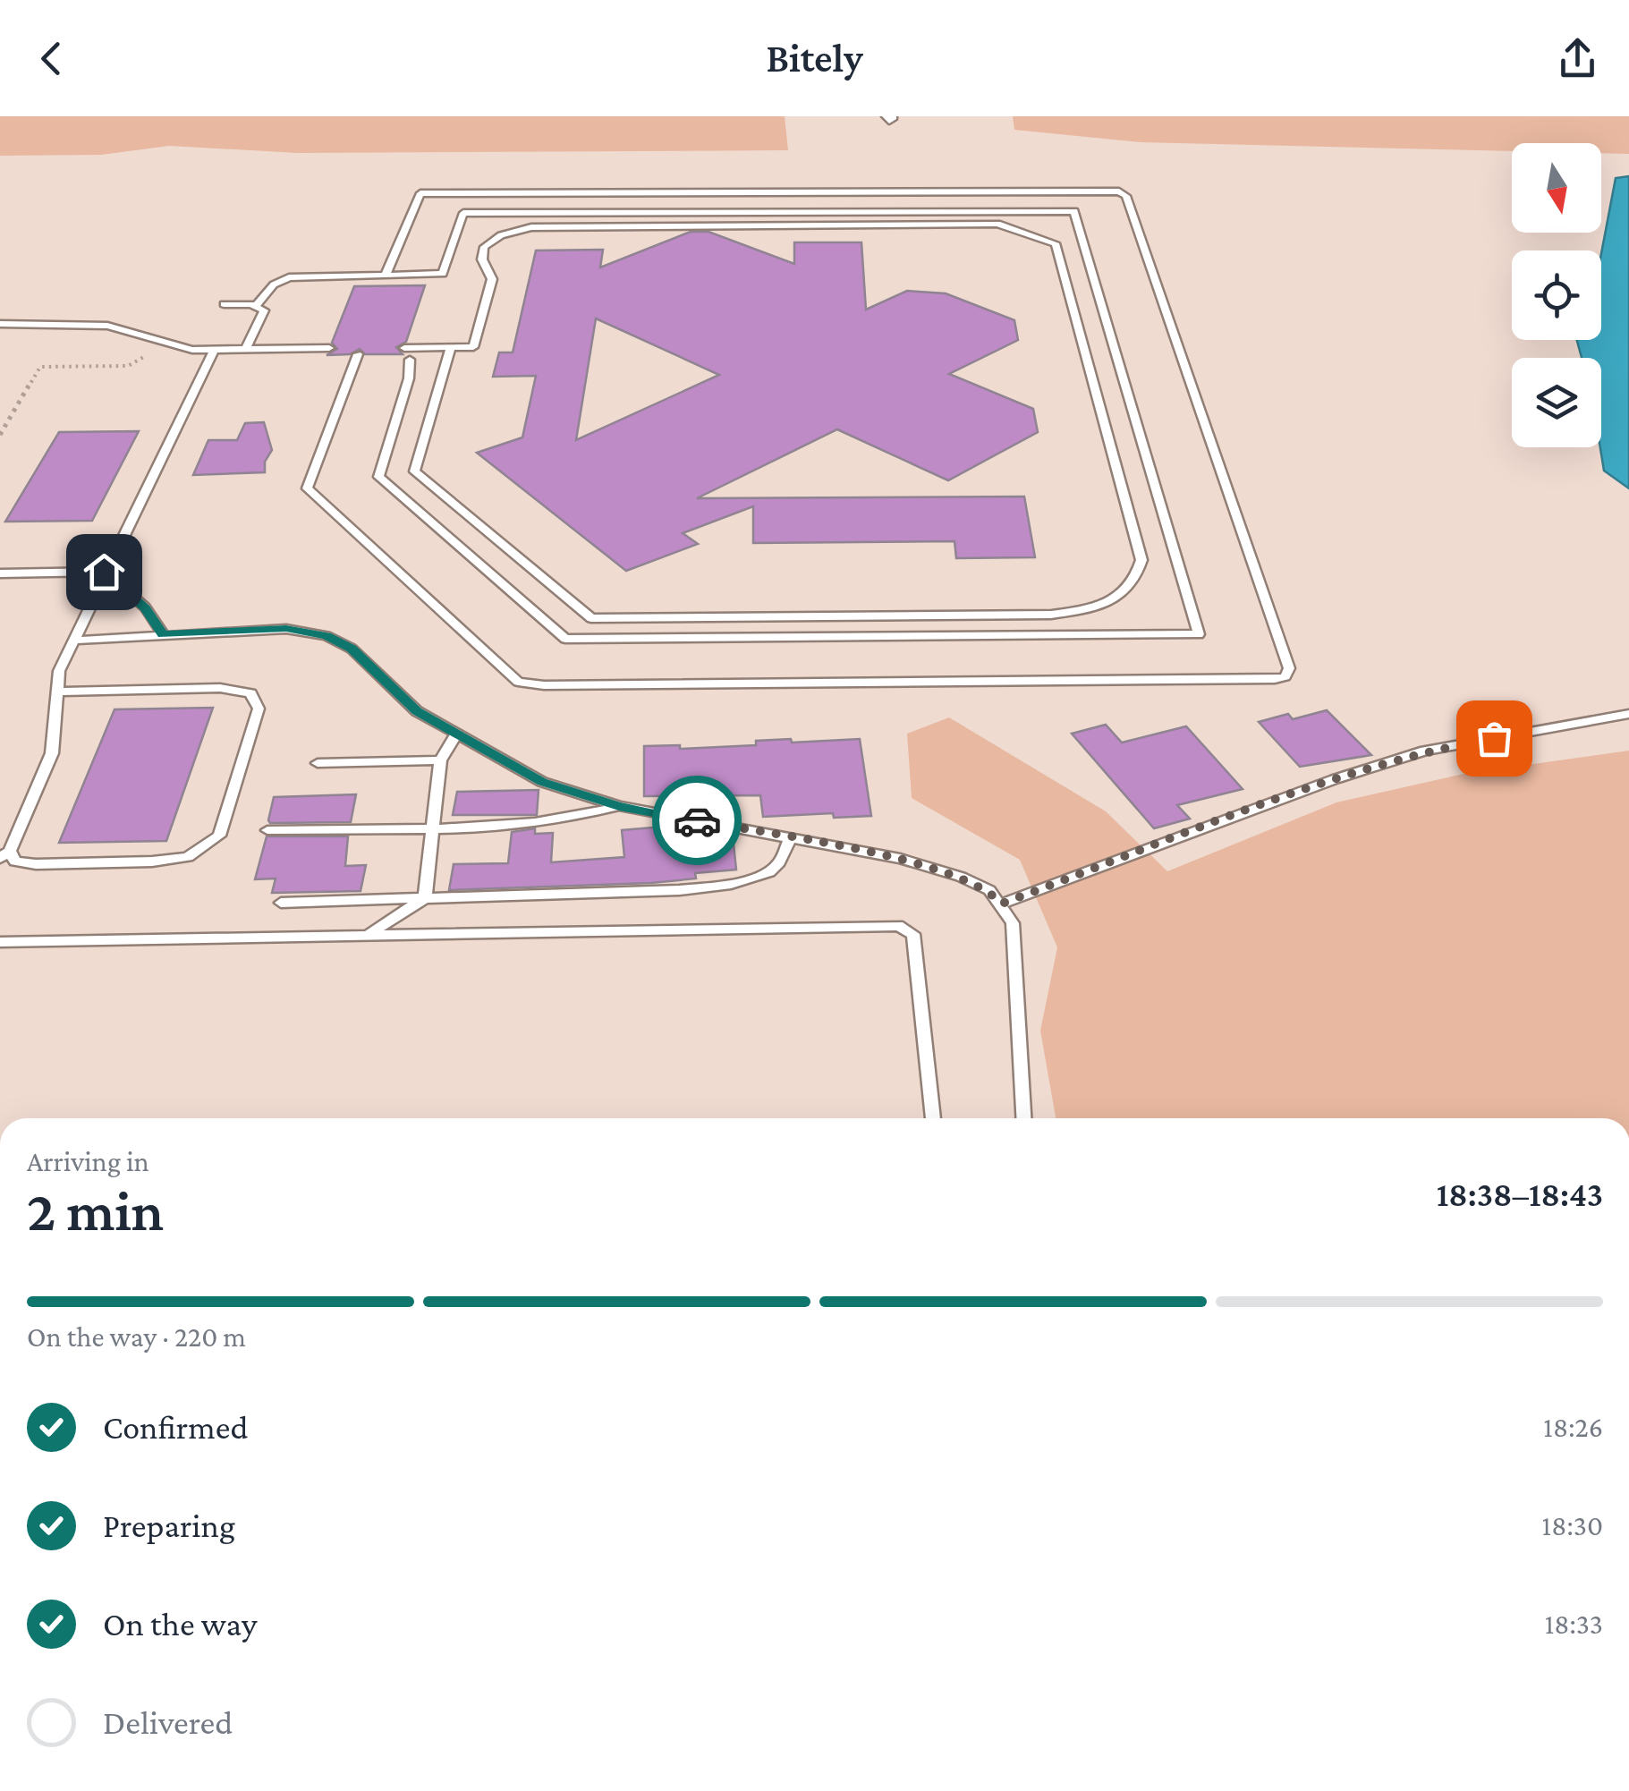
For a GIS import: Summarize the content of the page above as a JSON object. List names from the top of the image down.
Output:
{
  "north": "bottom",
  "page": {
    "header": "Bitely",
    "heading": ["2 min", "Arriving in", "18:38–18:43"],
    "bar": "On the way · 220 m",
    "list": [
      ["Confirmed", "18:26"],
      ["Preparing", "18:30"],
      ["On the way", "18:33"],
      "Delivered"
    ]
  }
}
